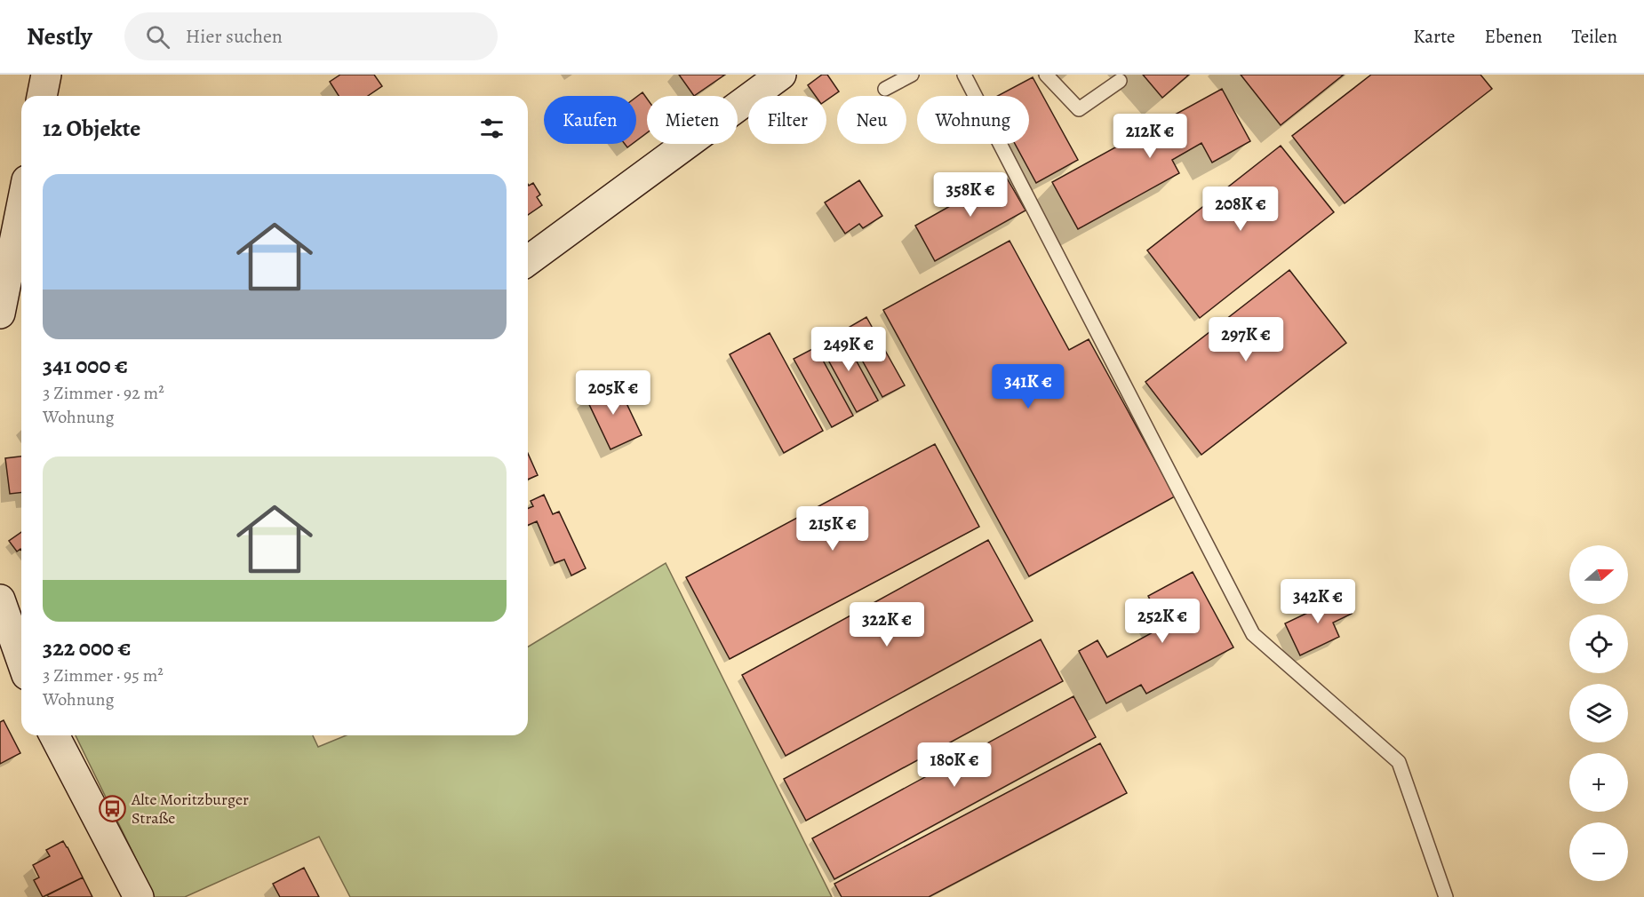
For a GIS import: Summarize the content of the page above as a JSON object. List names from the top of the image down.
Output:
{
  "places": {
    "bus stop": ["Alte Moritzburger Straße"]
  },
  "north": "right",
  "page": {
    "header": "Nestly",
    "search": "Hier suchen",
    "nav": ["Karte", "Ebenen", "Teilen"],
    "chip": [
      "Kaufen",
      "Mieten",
      "Filter",
      "Neu",
      "Wohnung"
    ],
    "heading": "12 Objekte",
    "price": [
      "212K €",
      "358K €",
      "208K €",
      "297K €",
      "249K €",
      "341K €",
      "205K €",
      "215K €",
      "342K €",
      "252K €",
      "322K €",
      "180K €"
    ],
    "list": [
      {
        "name": "341 000 €",
        "note": "3 Zimmer · 92 m² · Wohnung"
      },
      {
        "name": "322 000 €",
        "note": "3 Zimmer · 95 m² · Wohnung"
      }
    ],
    "map_buttons": ["+", "−"]
  }
}
